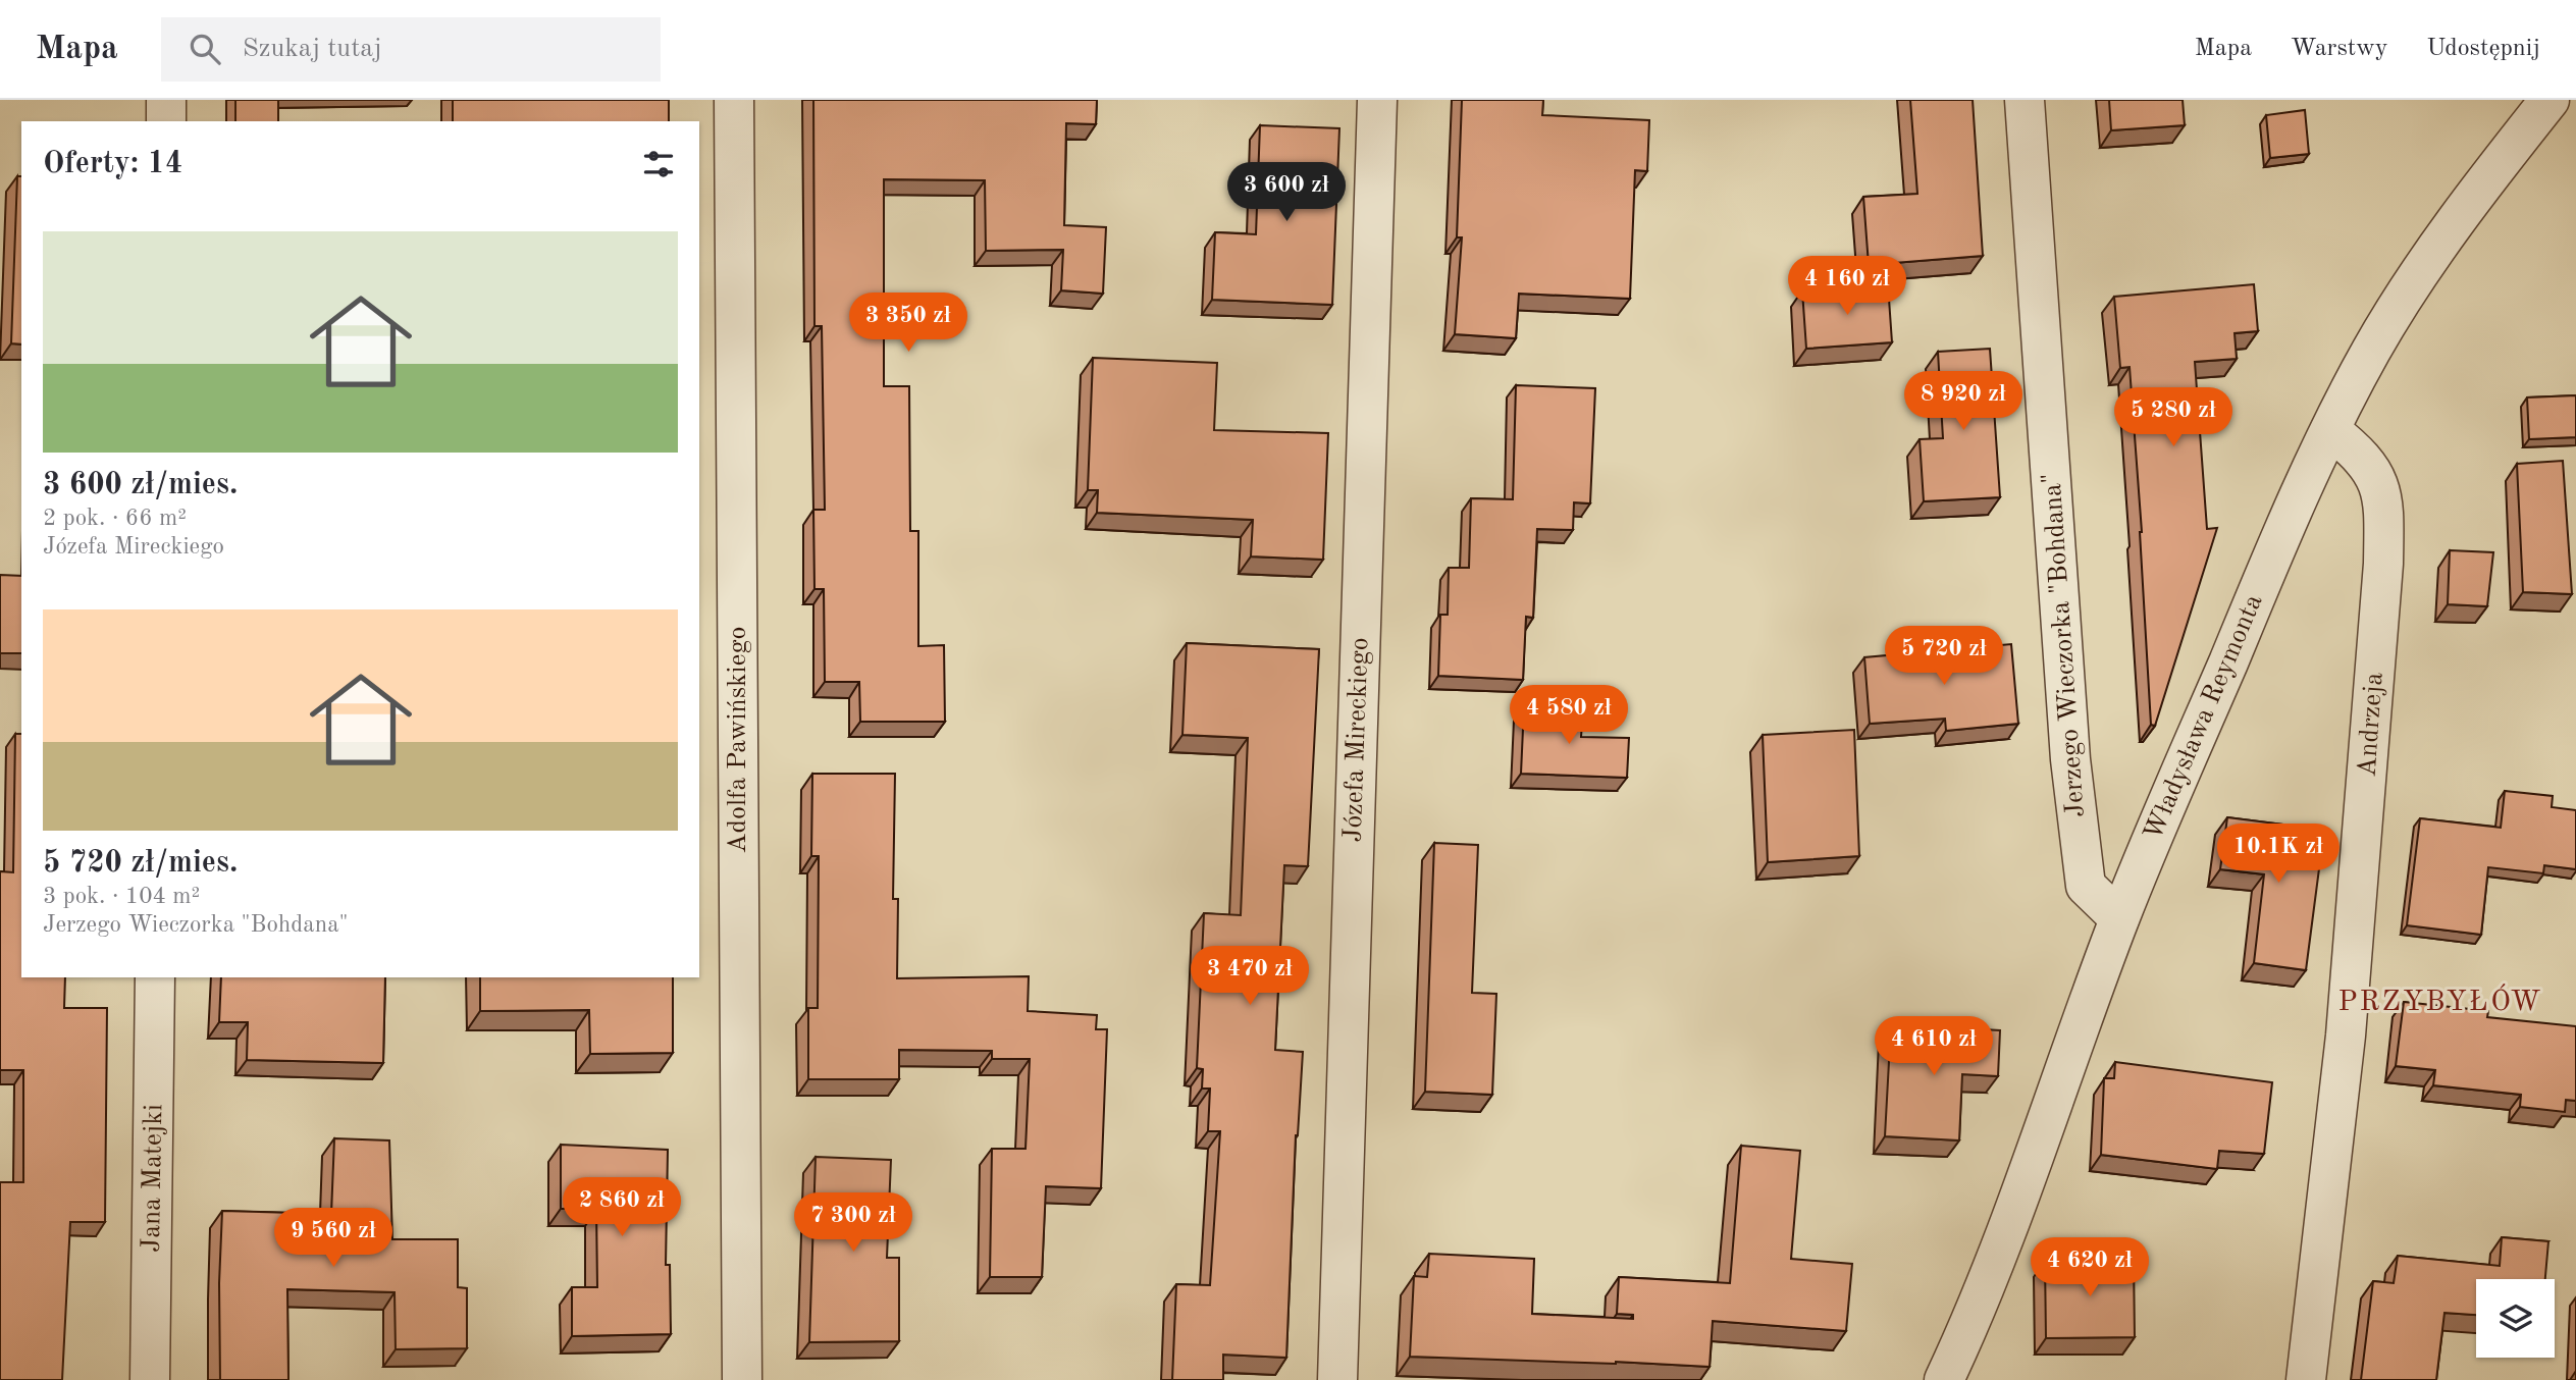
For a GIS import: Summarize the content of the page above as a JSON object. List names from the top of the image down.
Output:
{
  "streets": {
    "street": [
      "Jerzego Wieczorka \"Bohdana\"",
      "Władysława Reymonta",
      "Andrzeja",
      "Adolfa Pawińskiego",
      "Józefa Mireckiego",
      "Jana Matejki"
    ]
  },
  "crossings": [
    ["Jerzego Wieczorka \"Bohdana\"", "Władysława Reymonta"],
    ["Władysława Reymonta", "Andrzeja"]
  ],
  "districts": ["PRZYBYŁÓW"],
  "page": {
    "header": "Mapa",
    "search": "Szukaj tutaj",
    "nav": ["Mapa", "Warstwy", "Udostępnij"],
    "heading": "Oferty: 14",
    "price": [
      "3 600 zł",
      "4 160 zł",
      "3 350 zł",
      "8 920 zł",
      "5 280 zł",
      "5 720 zł",
      "4 580 zł",
      "10.1K zł",
      "3 470 zł",
      "4 610 zł",
      "2 860 zł",
      "7 300 zł",
      "9 560 zł",
      "4 620 zł"
    ],
    "list": [
      {
        "name": "3 600 zł/mies.",
        "note": "2 pok. · 66 m² · Józefa Mireckiego"
      },
      {
        "name": "5 720 zł/mies.",
        "note": "3 pok. · 104 m² · Jerzego Wieczorka \"Bohdana\""
      }
    ]
  }
}
